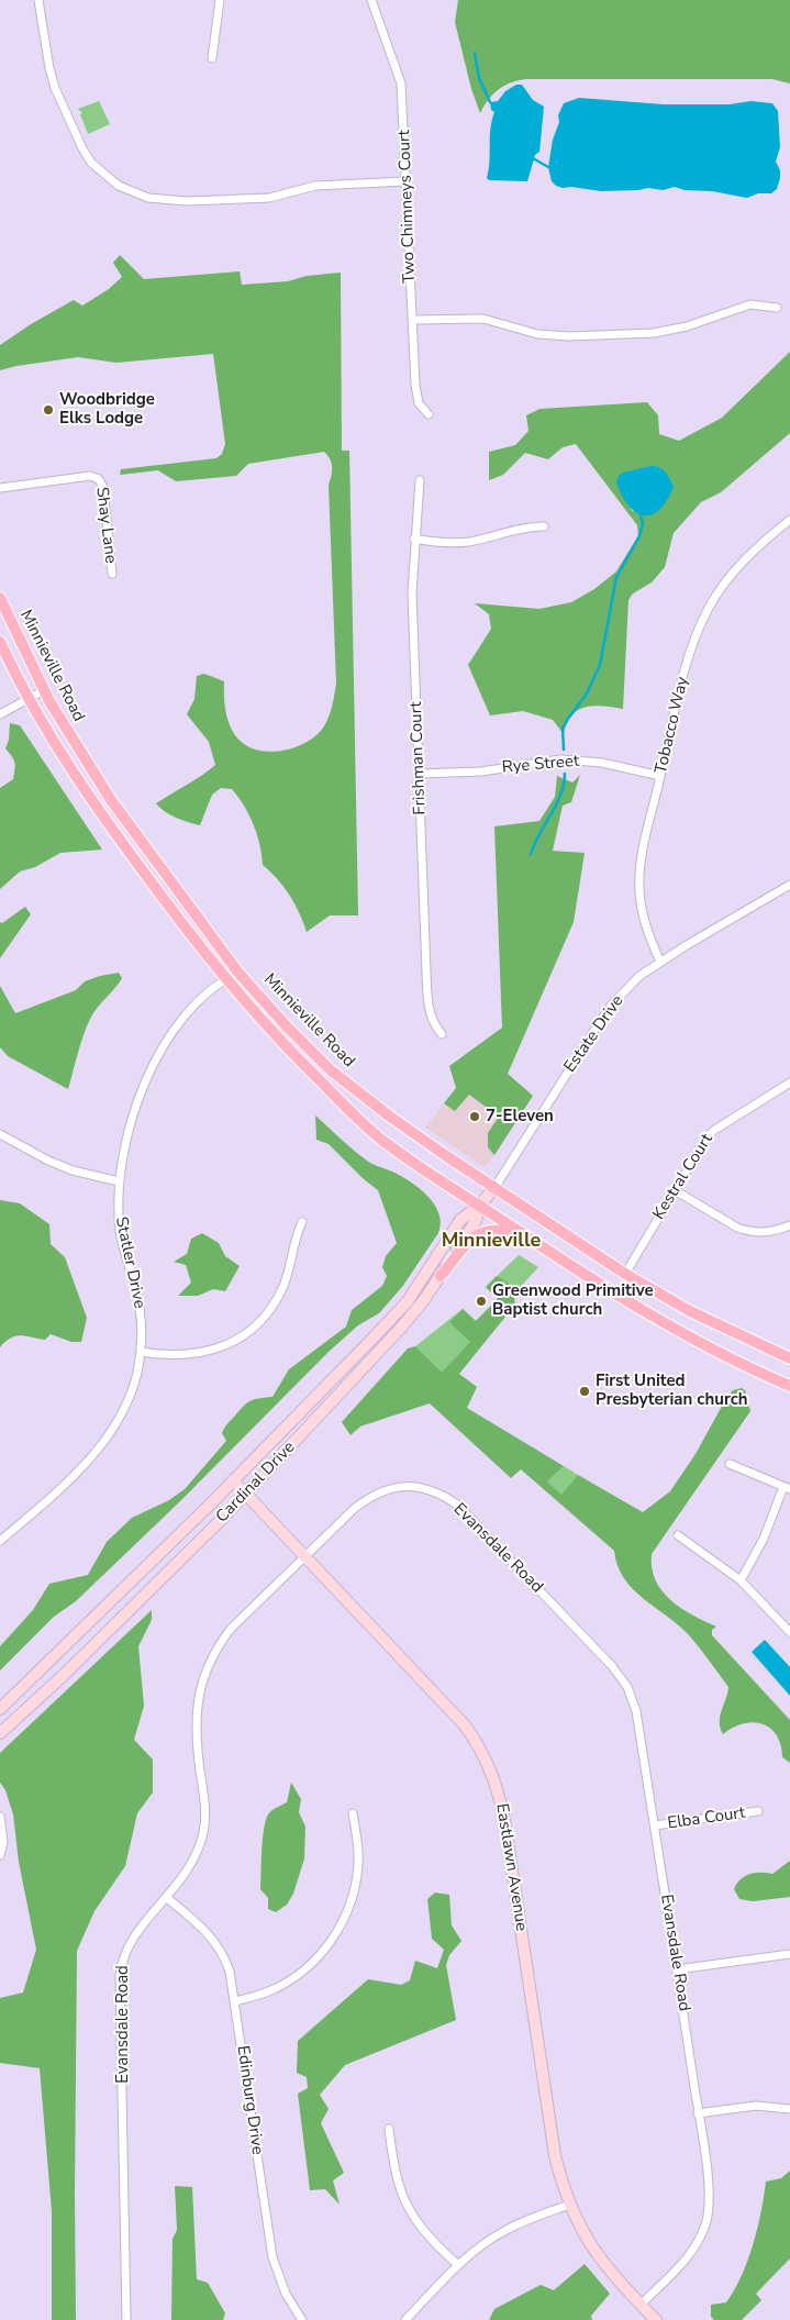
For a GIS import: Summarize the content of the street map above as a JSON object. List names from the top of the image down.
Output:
{
  "streets": {
    "main road": ["Minnieville Road", "Cardinal Drive", "Eastlawn Avenue"],
    "street": [
      "Two Chimneys Court",
      "Shay Lane",
      "Tobacco Way",
      "Frishman Court",
      "Rye Street",
      "Estate Drive",
      "Kestral Court",
      "Statler Drive",
      "Evansdale Road",
      "Elba Court",
      "Edinburg Drive"
    ]
  },
  "crossings": [
    ["Minnieville Road", "Estate Drive"],
    ["Minnieville Road", "Kestral Court"],
    ["Minnieville Road", "Statler Drive"],
    ["Minnieville Road", "Cardinal Drive"],
    ["Tobacco Way", "Rye Street"],
    ["Tobacco Way", "Estate Drive"],
    ["Frishman Court", "Rye Street"],
    ["Estate Drive", "Cardinal Drive"],
    ["Cardinal Drive", "Eastlawn Avenue"],
    ["Evansdale Road", "Elba Court"],
    ["Evansdale Road", "Eastlawn Avenue"],
    ["Evansdale Road", "Edinburg Drive"]
  ],
  "districts": ["Minnieville"],
  "places": [
    "Woodbridge Elks Lodge",
    "7-Eleven",
    "Greenwood Primitive Baptist church",
    "First United Presbyterian church"
  ]
}
